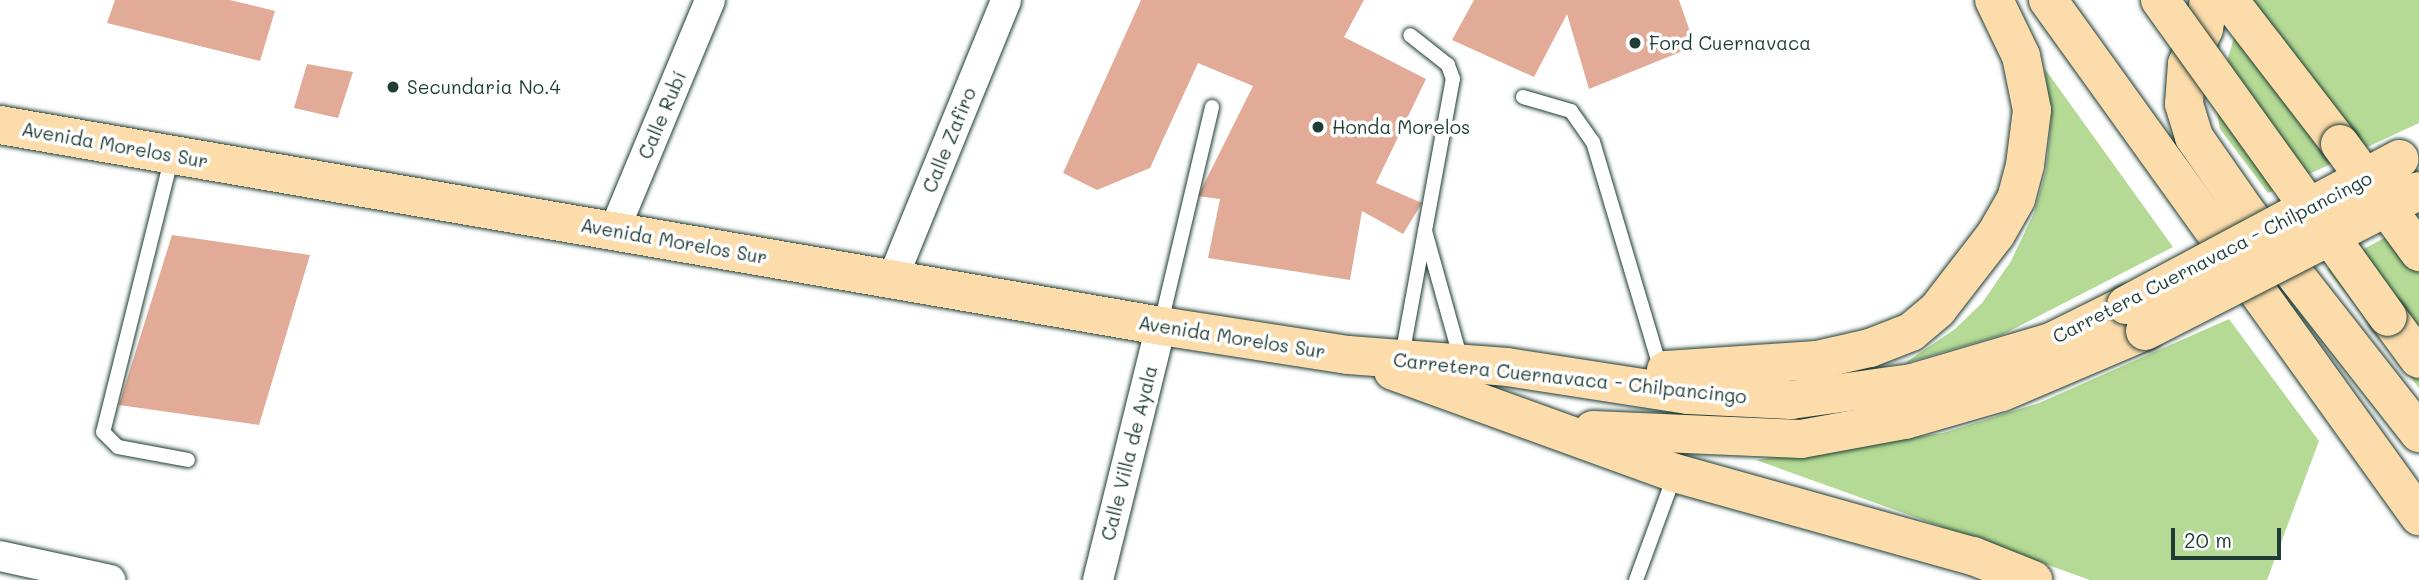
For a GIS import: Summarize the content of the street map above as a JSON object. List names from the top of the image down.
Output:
{
  "streets": {
    "main road": ["Avenida Morelos Sur", "Carretera Cuernavaca - Chilpancingo"],
    "street": ["Calle Rubí", "Calle Zafiro", "Calle Villa de Ayala"]
  },
  "crossings": [
    ["Calle Rubí", "Avenida Morelos Sur"],
    ["Calle Zafiro", "Avenida Morelos Sur"],
    ["Avenida Morelos Sur", "Carretera Cuernavaca - Chilpancingo"],
    ["Avenida Morelos Sur", "Calle Villa de Ayala"]
  ],
  "places": ["Ford Cuernavaca", "Secundaria No.4", "Honda Morelos"],
  "scale_bar": "20 m"
}
